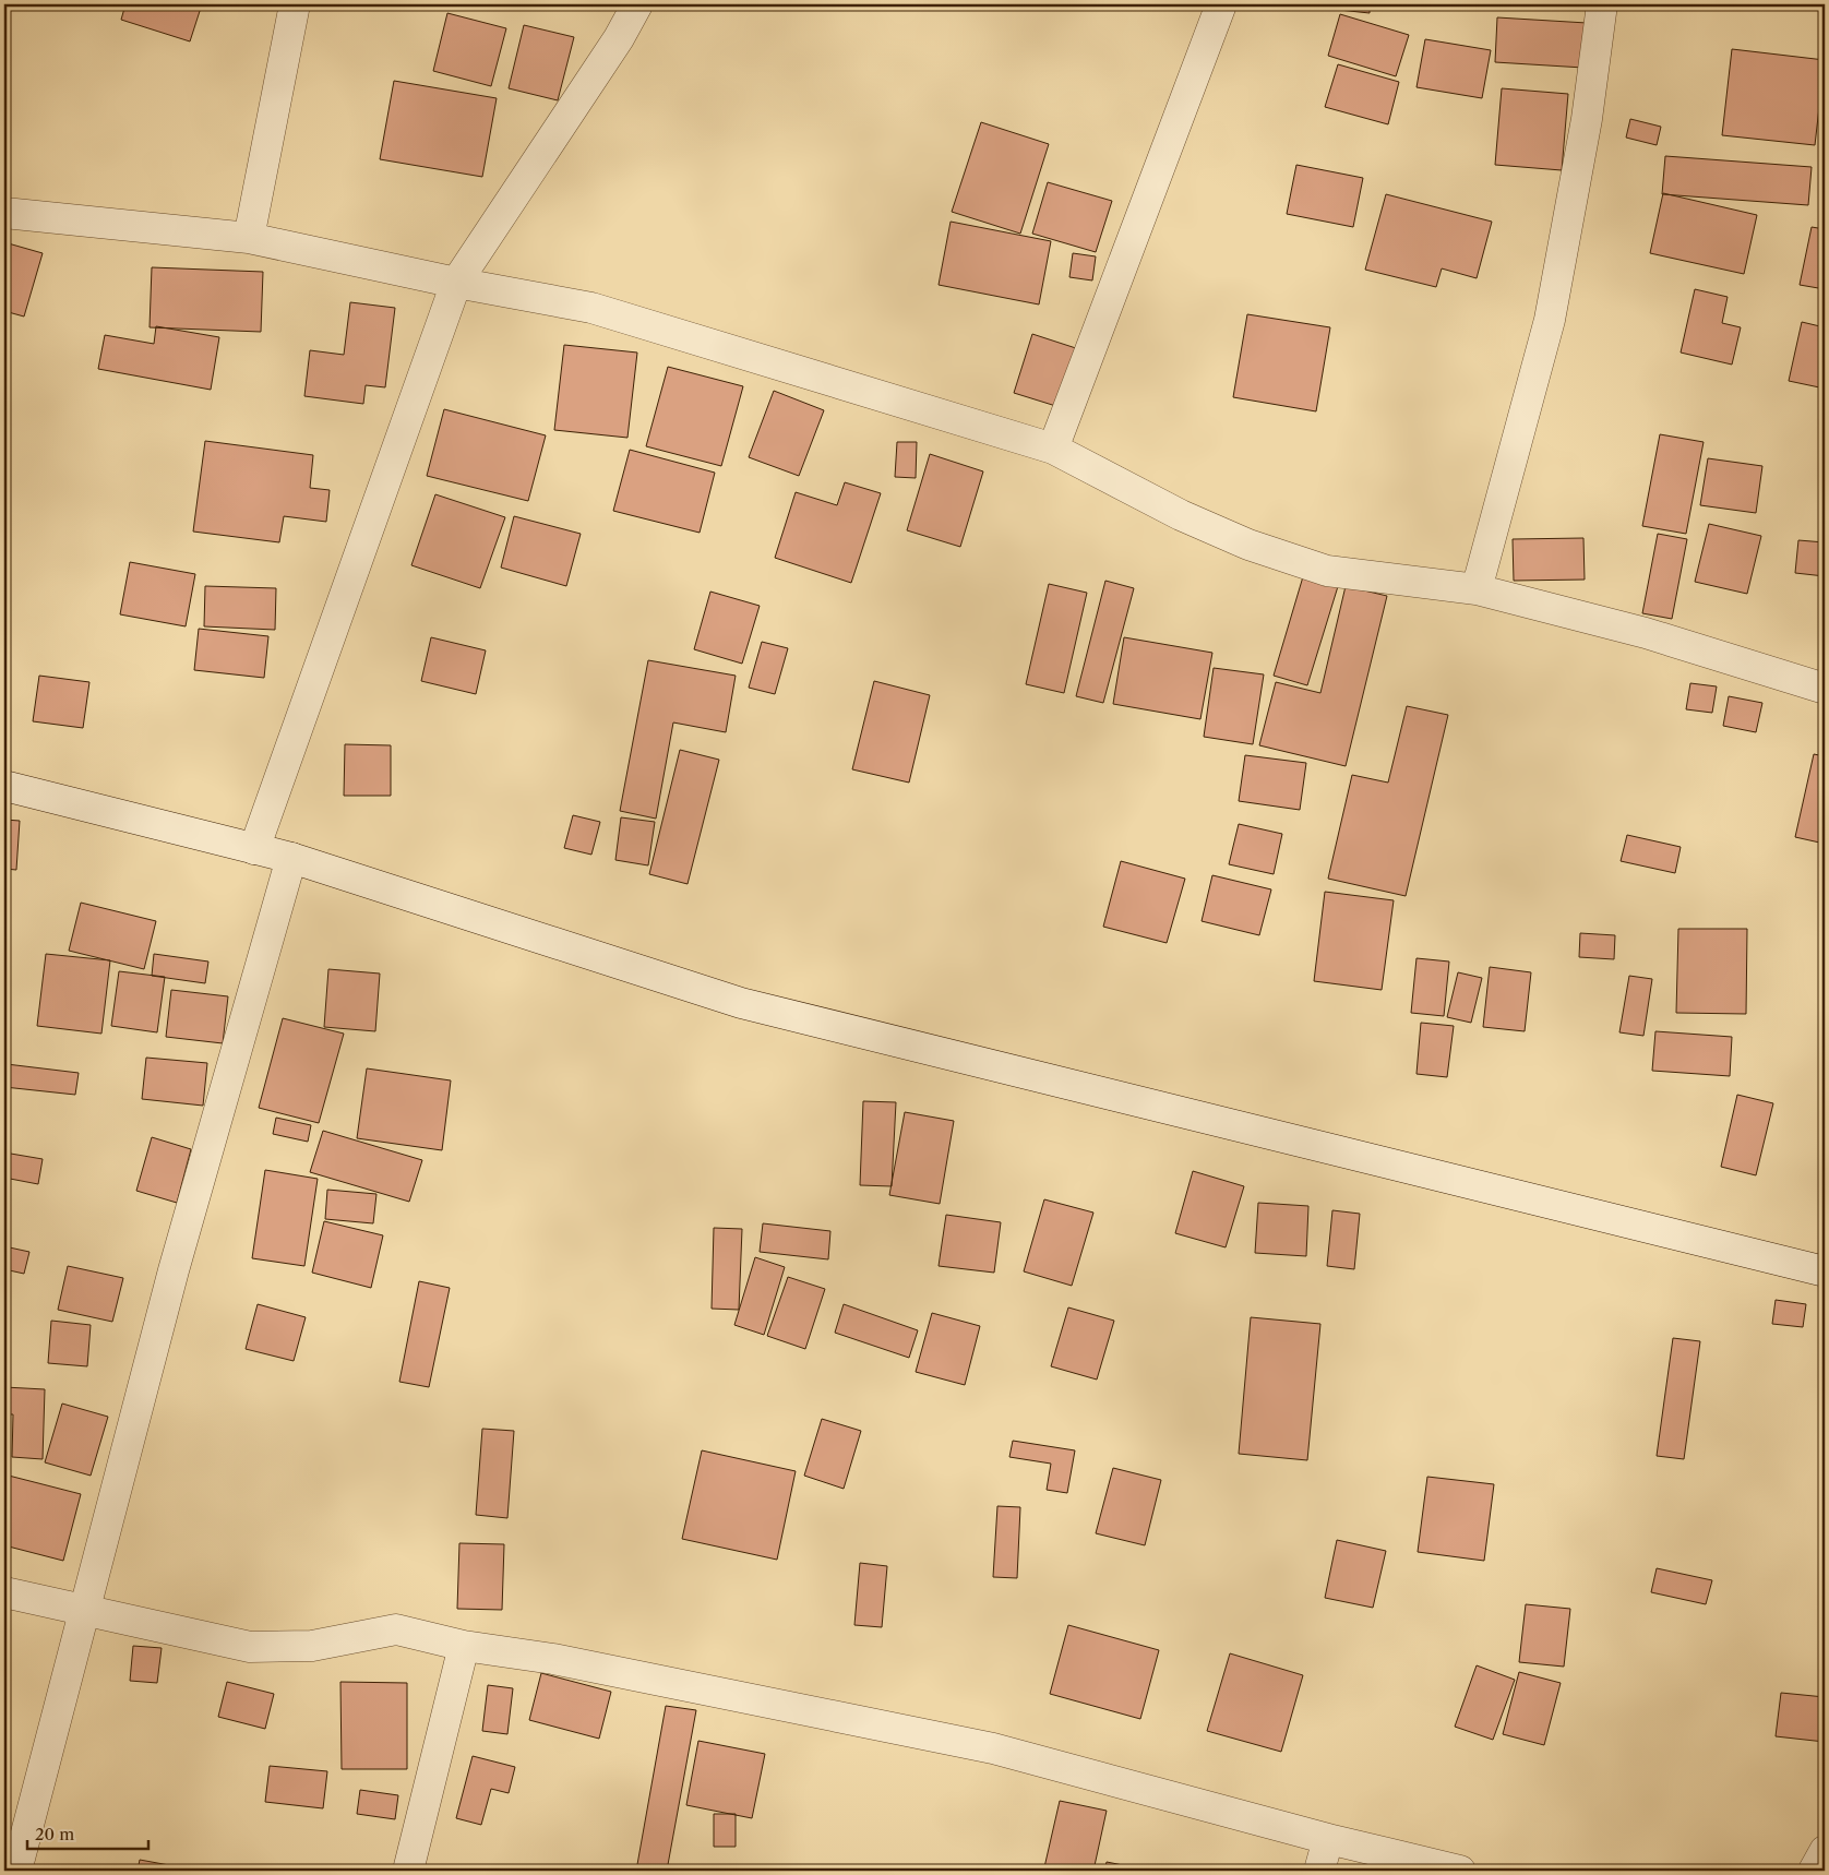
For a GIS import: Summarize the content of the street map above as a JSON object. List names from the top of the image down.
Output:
{
  "scale_bar": "20 m"
}
